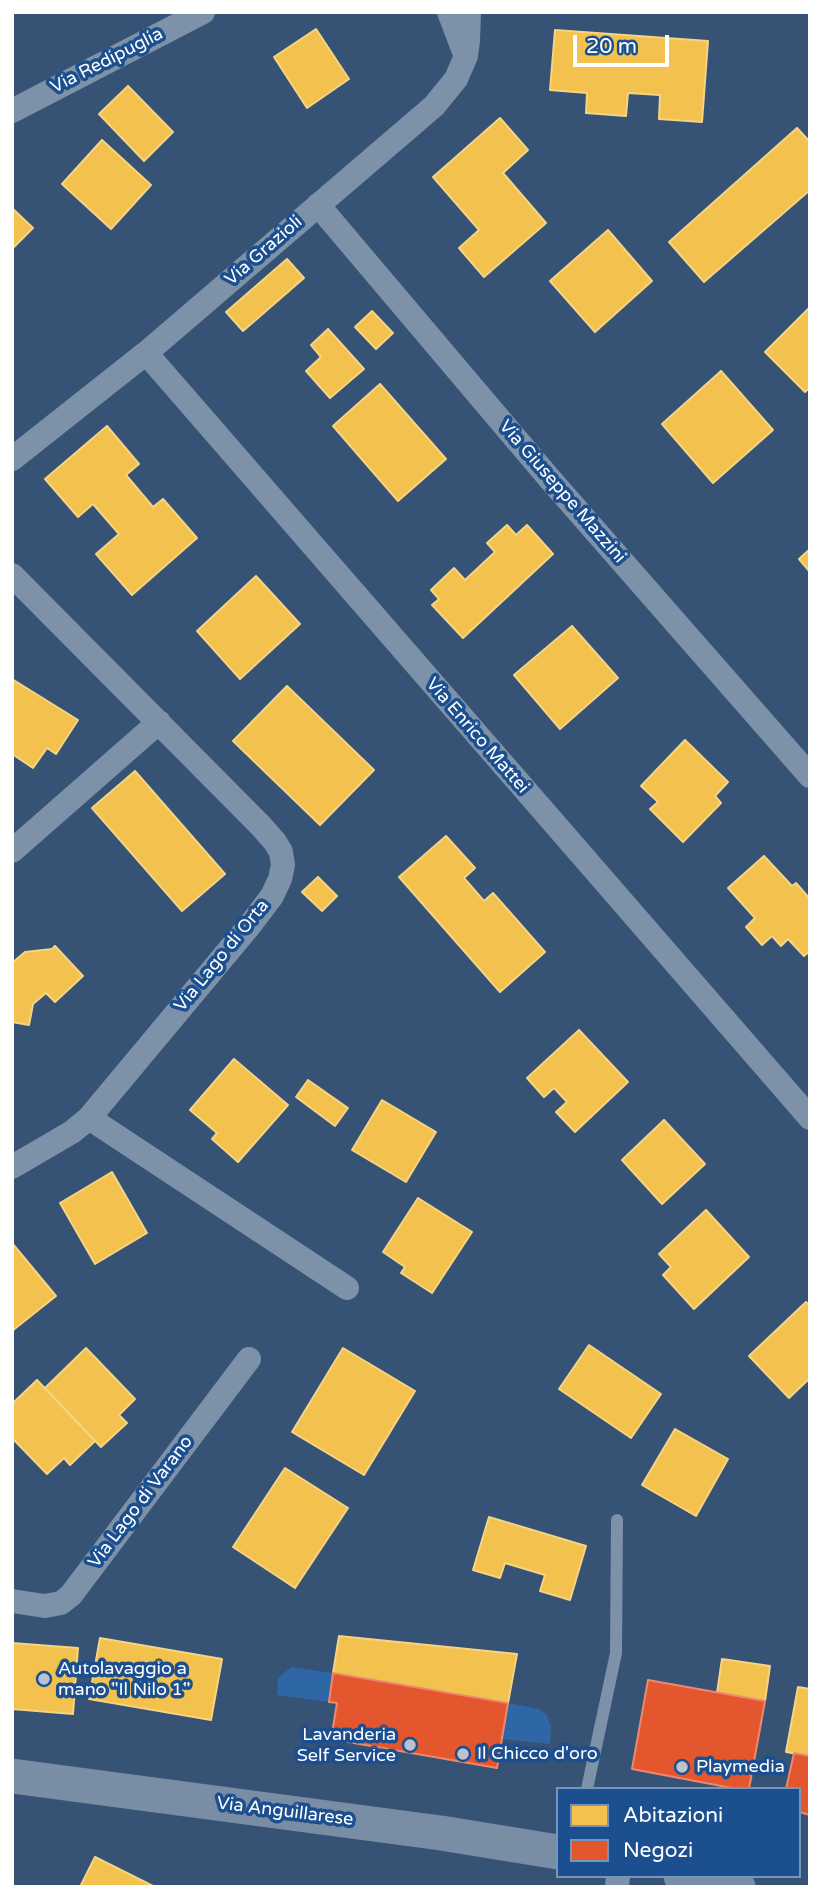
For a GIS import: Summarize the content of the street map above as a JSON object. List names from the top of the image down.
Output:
{
  "streets": {
    "main road": ["Via Anguillarese"],
    "street": [
      "Via Redipuglia",
      "Via Grazioli",
      "Via Giuseppe Mazzini",
      "Via Enrico Mattei",
      "Via Lago di Orta",
      "Via Lago di Varano"
    ]
  },
  "crossings": [
    ["Via Grazioli", "Via Giuseppe Mazzini"],
    ["Via Grazioli", "Via Enrico Mattei"]
  ],
  "places": [
    "Autolavaggio a mano \"Il Nilo 1\"",
    "Lavanderia Self Service",
    "Il Chicco d'oro",
    "Playmedia"
  ],
  "legend": ["Abitazioni", "Negozi"],
  "scale_bar": "20 m"
}
